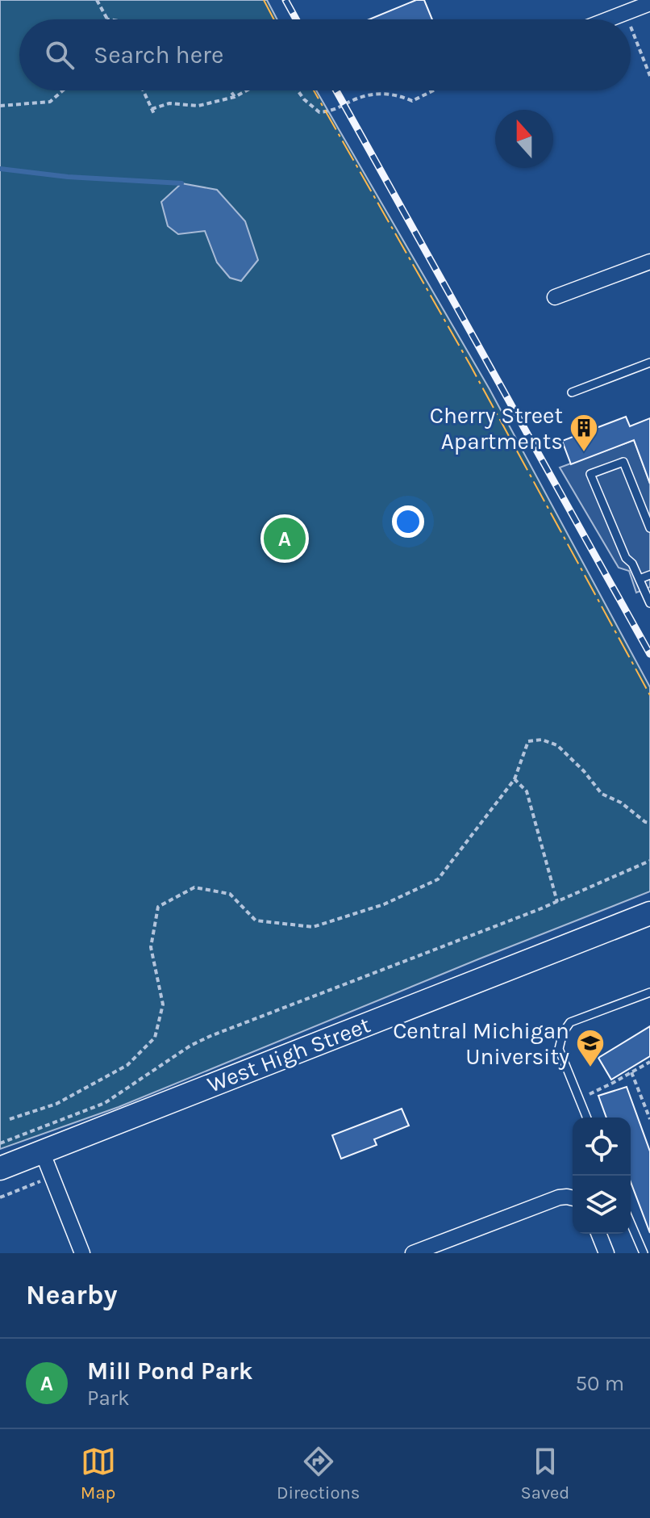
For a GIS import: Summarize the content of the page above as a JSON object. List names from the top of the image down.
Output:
{
  "streets": {
    "main road": ["West High Street"]
  },
  "places": {
    "building": ["Cherry Street Apartments"],
    "school or university": ["Central Michigan University"]
  },
  "north": "top",
  "page": {
    "search": "Search here",
    "pins": "A",
    "heading": "Nearby",
    "list": [
      {
        "mark": "A",
        "name": "Mill Pond Park",
        "note": "Park",
        "value": "50 m"
      }
    ],
    "nav": ["Map", "Directions", "Saved"]
  }
}
